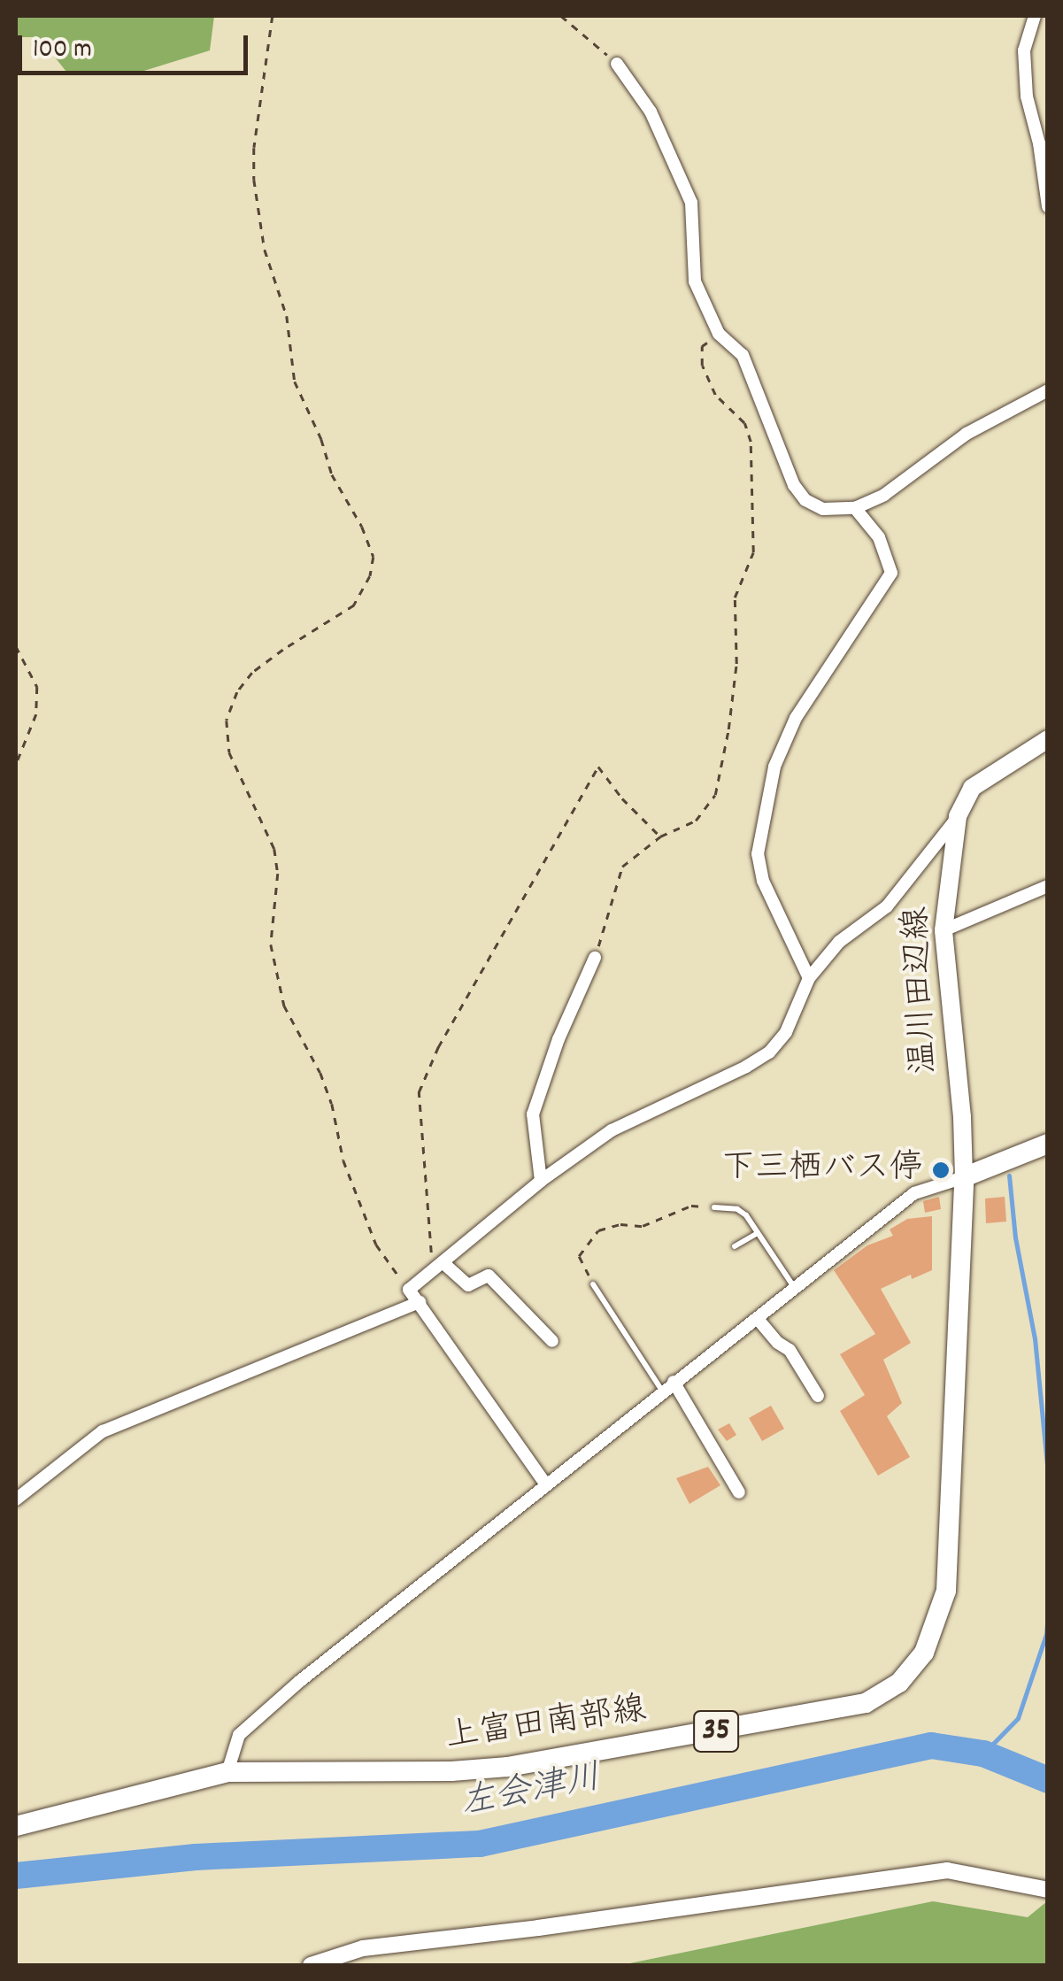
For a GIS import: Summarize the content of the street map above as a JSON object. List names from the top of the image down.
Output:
{
  "streets": {
    "main road": ["温川田辺線", "上富田南部線", "35"]
  },
  "crossings": [
    ["温川田辺線", "上富田南部線"]
  ],
  "water": ["左会津川"],
  "places": ["下三栖バス停"],
  "scale_bar": "100 m"
}
